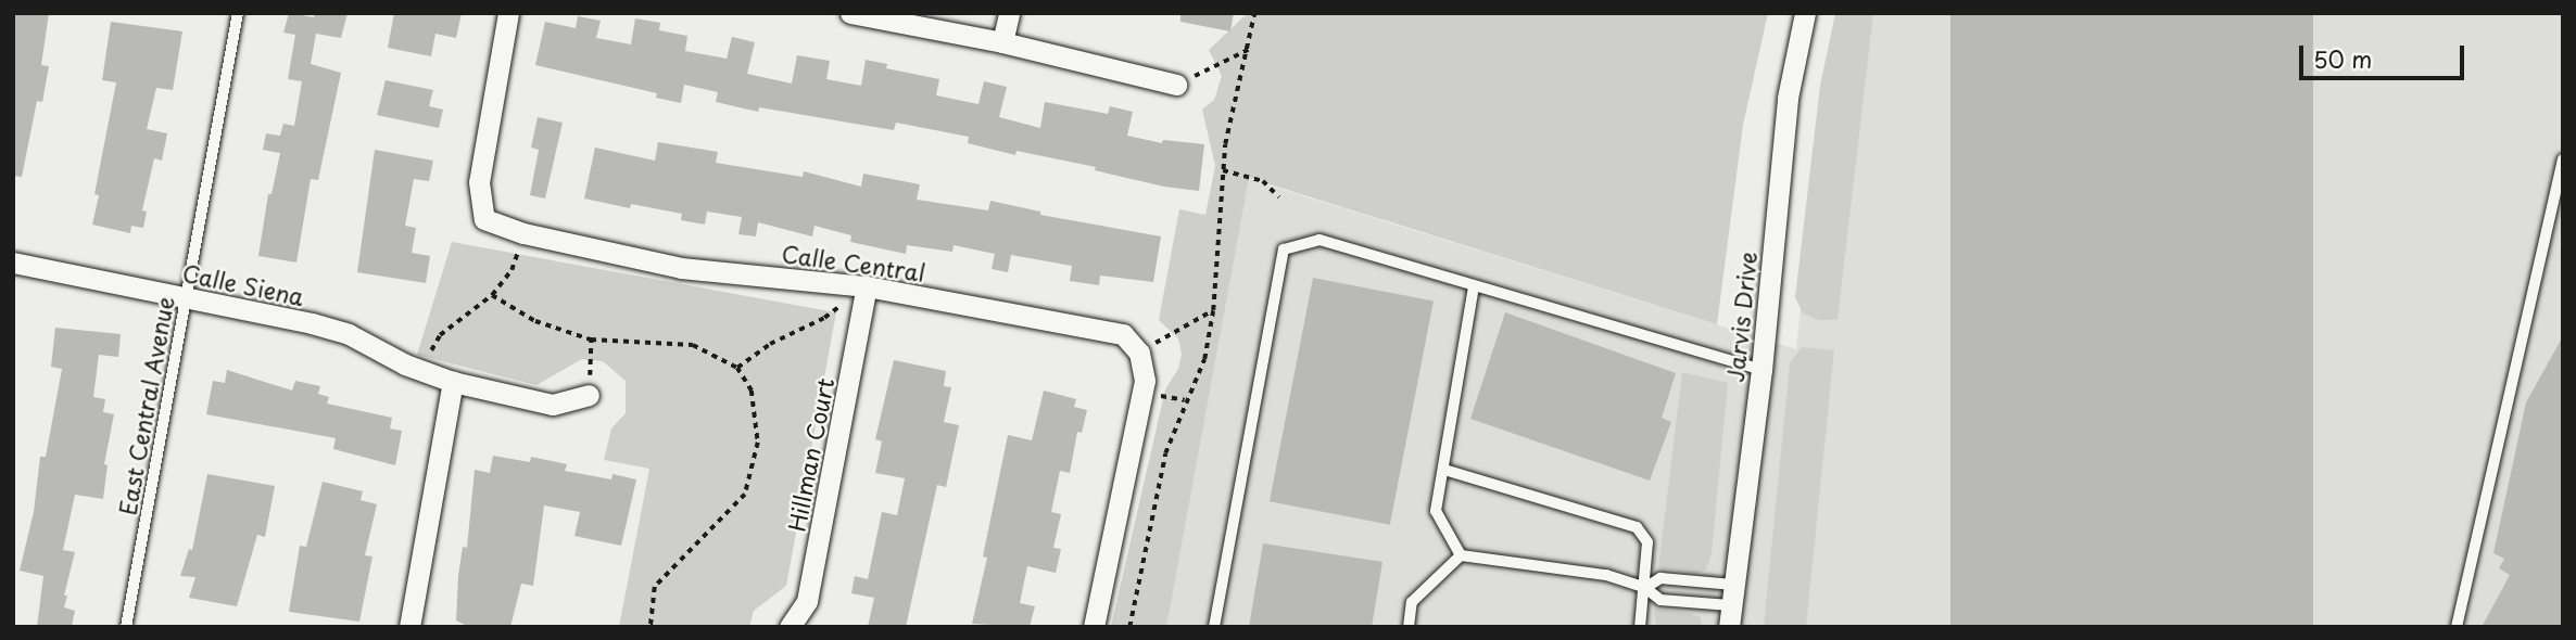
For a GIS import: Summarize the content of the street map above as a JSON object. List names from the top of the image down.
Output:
{
  "streets": {
    "street": [
      "Calle Central",
      "Calle Siena",
      "Jarvis Drive",
      "Hillman Court"
    ],
    "lane": ["East Central Avenue"]
  },
  "crossings": [
    ["Calle Central", "Hillman Court"],
    ["Calle Siena", "East Central Avenue"]
  ],
  "scale_bar": "50 m"
}
